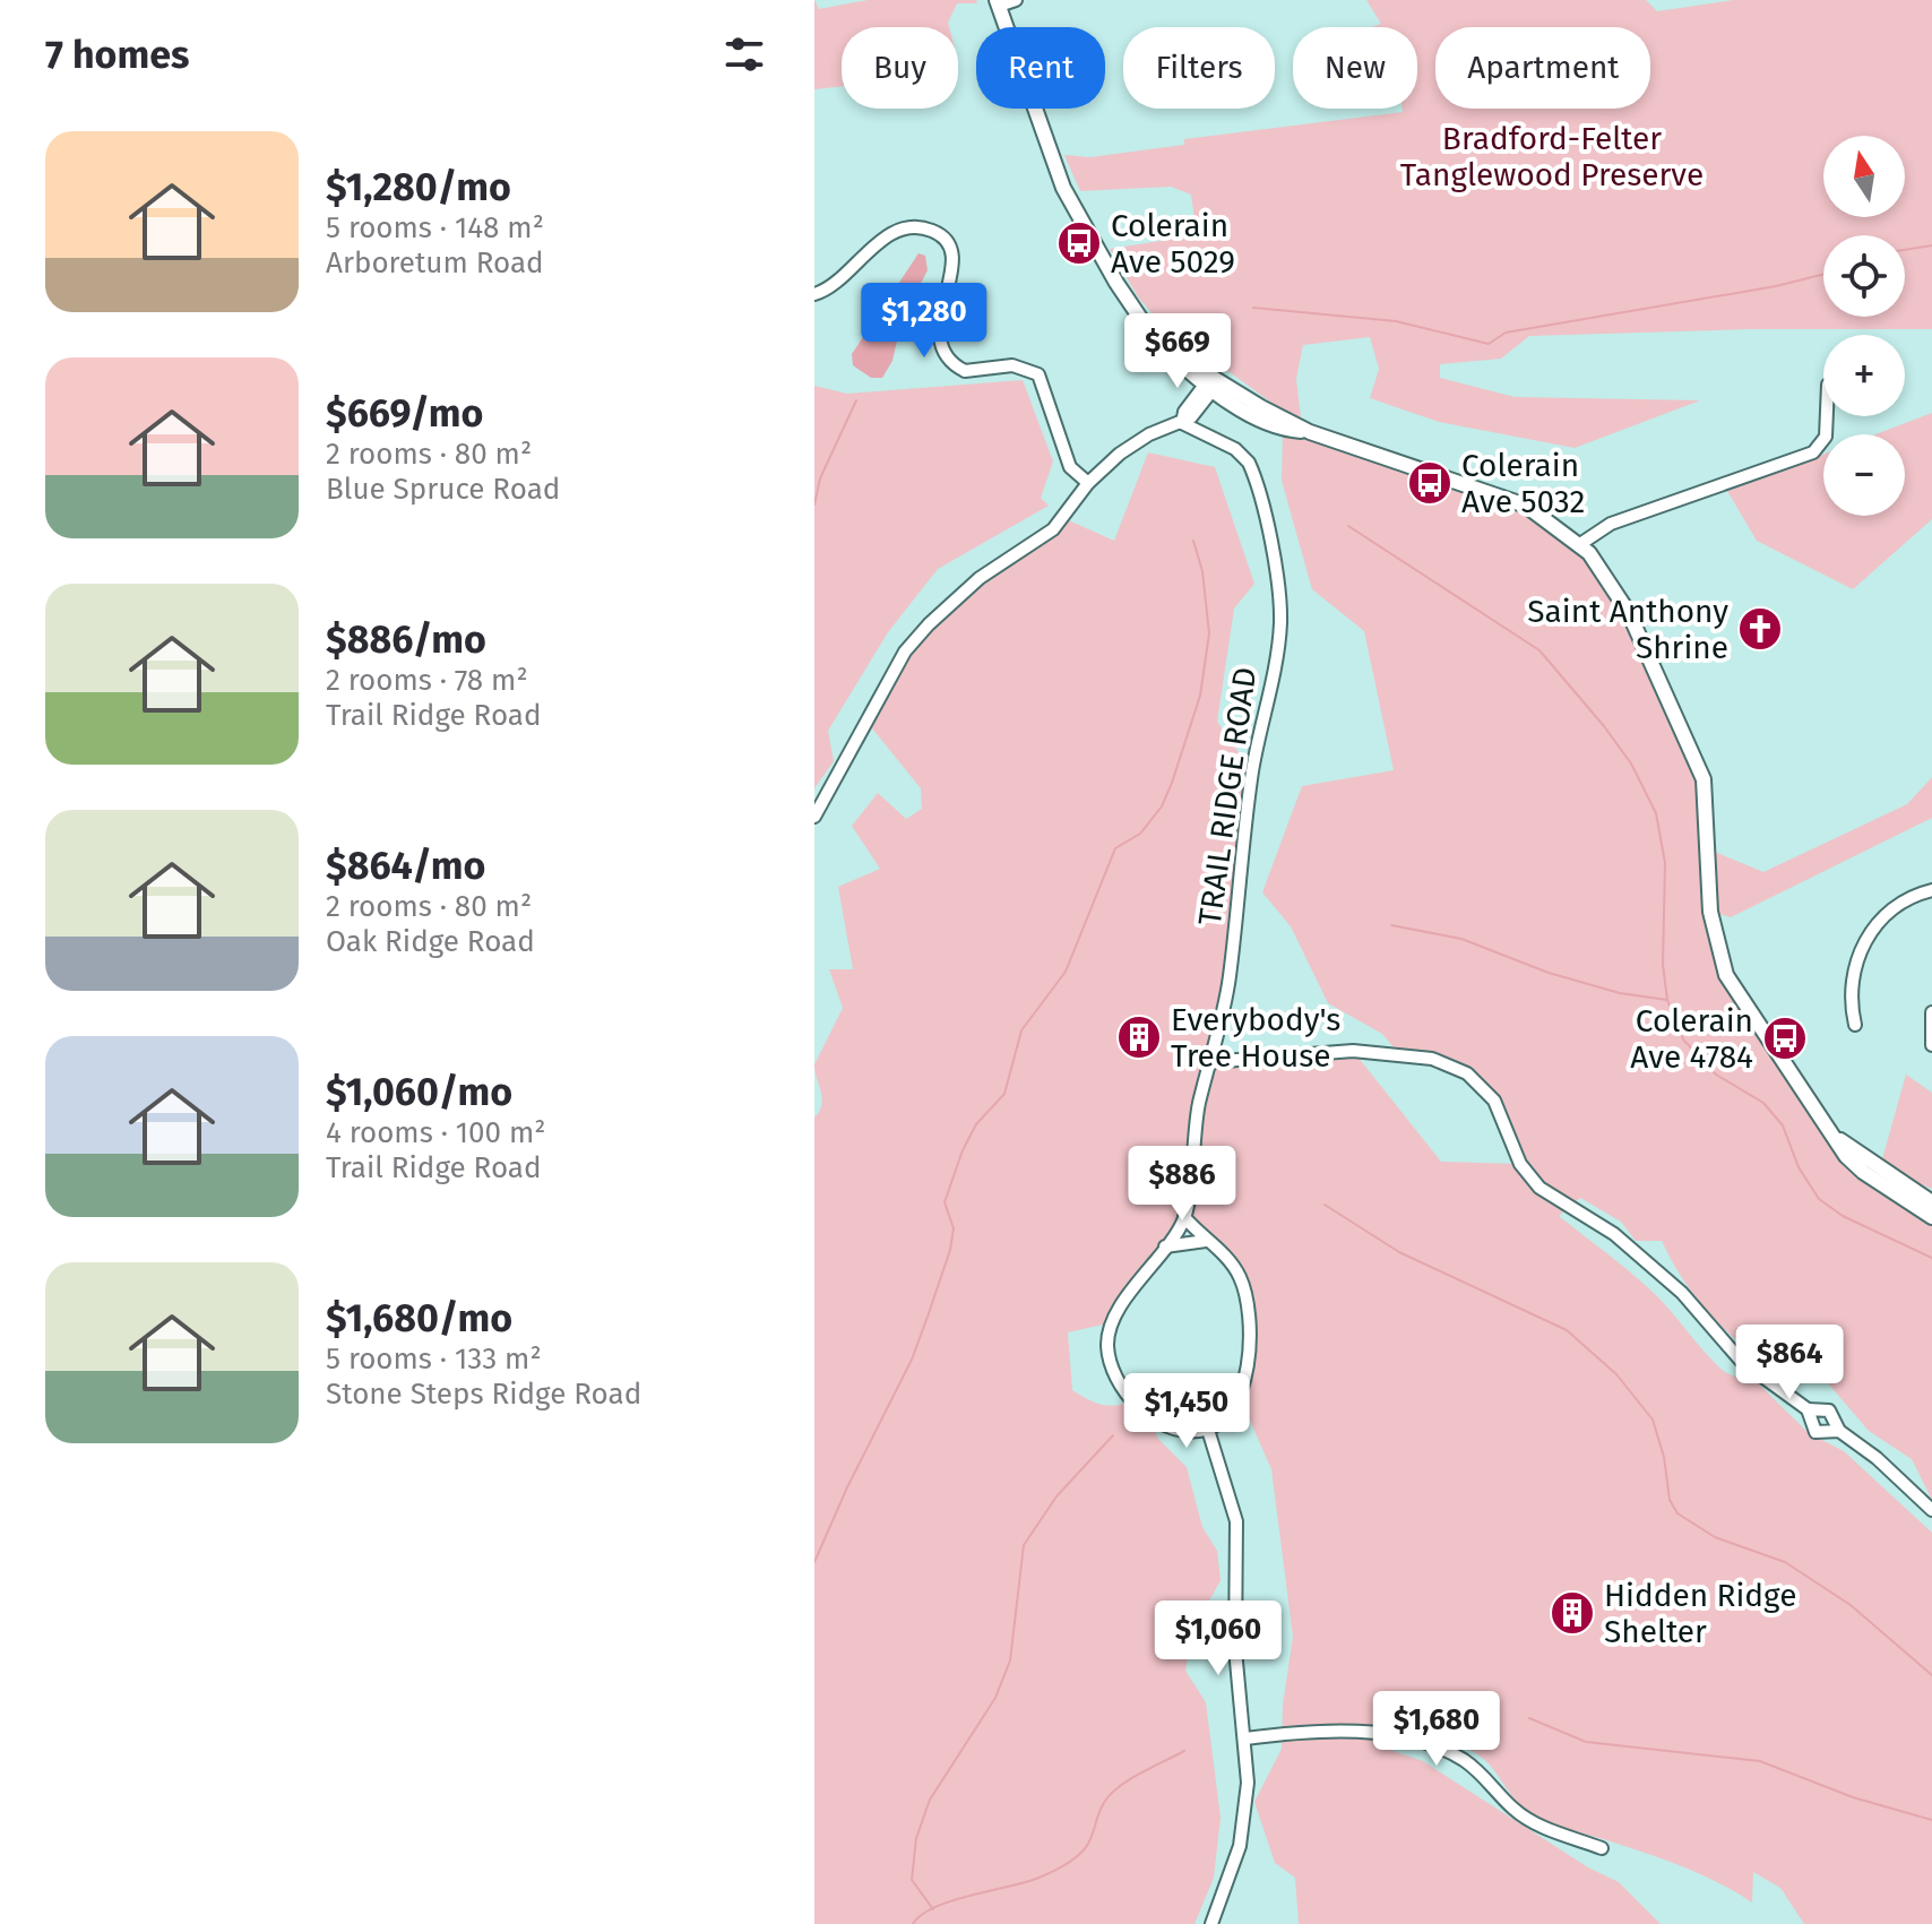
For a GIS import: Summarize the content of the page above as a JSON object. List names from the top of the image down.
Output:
{
  "streets": {
    "street": ["TRAIL RIDGE ROAD"]
  },
  "parks": ["Bradford-Felter Tanglewood Preserve"],
  "places": {
    "bus stop": ["Colerain Ave 5029", "Colerain Ave 5032", "Colerain Ave 4784"],
    "church": ["Saint Anthony Shrine"],
    "building": ["Everybody's Tree House", "Hidden Ridge Shelter"]
  },
  "north": "top",
  "page": {
    "heading": "7 homes",
    "chip": [
      "Buy",
      "Rent",
      "Filters",
      "New",
      "Apartment"
    ],
    "list": [
      {
        "name": "$1,280/mo",
        "note": "5 rooms · 148 m² · Arboretum Road"
      },
      {
        "name": "$669/mo",
        "note": "2 rooms · 80 m² · Blue Spruce Road"
      },
      {
        "name": "$886/mo",
        "note": "2 rooms · 78 m² · Trail Ridge Road"
      },
      {
        "name": "$864/mo",
        "note": "2 rooms · 80 m² · Oak Ridge Road"
      },
      {
        "name": "$1,060/mo",
        "note": "4 rooms · 100 m² · Trail Ridge Road"
      },
      {
        "name": "$1,680/mo",
        "note": "5 rooms · 133 m² · Stone Steps Ridge Road"
      }
    ],
    "map_buttons": ["+", "−"],
    "price": [
      "$1,280",
      "$669",
      "$886",
      "$864",
      "$1,450",
      "$1,060",
      "$1,680"
    ]
  }
}
